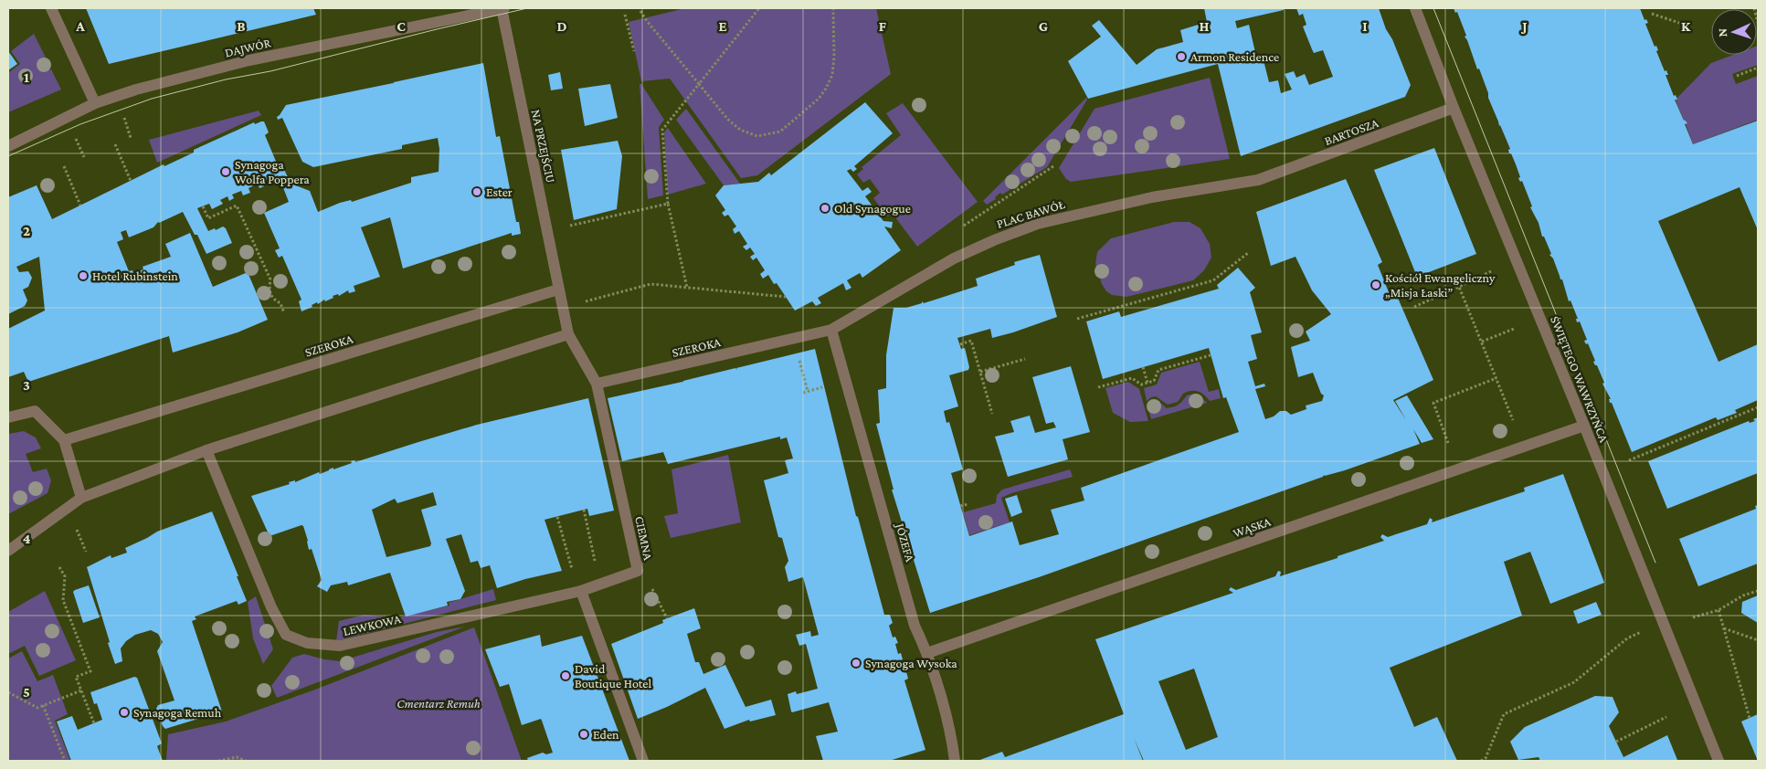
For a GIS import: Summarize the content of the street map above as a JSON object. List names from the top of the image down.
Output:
{
  "streets": {
    "street": [
      "DAJWÓR",
      "BARTOSZA",
      "NA PRZEJŚCIU",
      "PLAC BAWÓŁ",
      "SZEROKA",
      "ŚWIĘTEGO WAWRZYŃCA",
      "WĄSKA",
      "CIEMNA",
      "JÓZEFA",
      "LEWKOWA"
    ]
  },
  "crossings": [
    ["DAJWÓR", "NA PRZEJŚCIU"],
    ["BARTOSZA", "PLAC BAWÓŁ"],
    ["BARTOSZA", "ŚWIĘTEGO WAWRZYŃCA"],
    ["NA PRZEJŚCIU", "SZEROKA"],
    ["PLAC BAWÓŁ", "SZEROKA"],
    ["PLAC BAWÓŁ", "JÓZEFA"],
    ["SZEROKA", "CIEMNA"],
    ["SZEROKA", "JÓZEFA"],
    ["ŚWIĘTEGO WAWRZYŃCA", "WĄSKA"],
    ["WĄSKA", "JÓZEFA"],
    ["CIEMNA", "LEWKOWA"]
  ],
  "parks": ["Cmentarz Remuh"],
  "places": [
    "Armon Residence",
    "Synagoga Wolfa Poppera",
    "Ester",
    "Old Synagogue",
    "Hotel Rubinstein",
    "Kościół Ewangeliczny „Misja Łaski”",
    "Synagoga Wysoka",
    "David Boutique Hotel",
    "Synagoga Remuh",
    "Eden"
  ],
  "north": "left",
  "grid": {
    "columns": [
      "A",
      "B",
      "C",
      "D",
      "E",
      "F",
      "G",
      "H",
      "I",
      "J",
      "K"
    ],
    "rows": [
      "1",
      "2",
      "3",
      "4",
      "5"
    ]
  }
}
